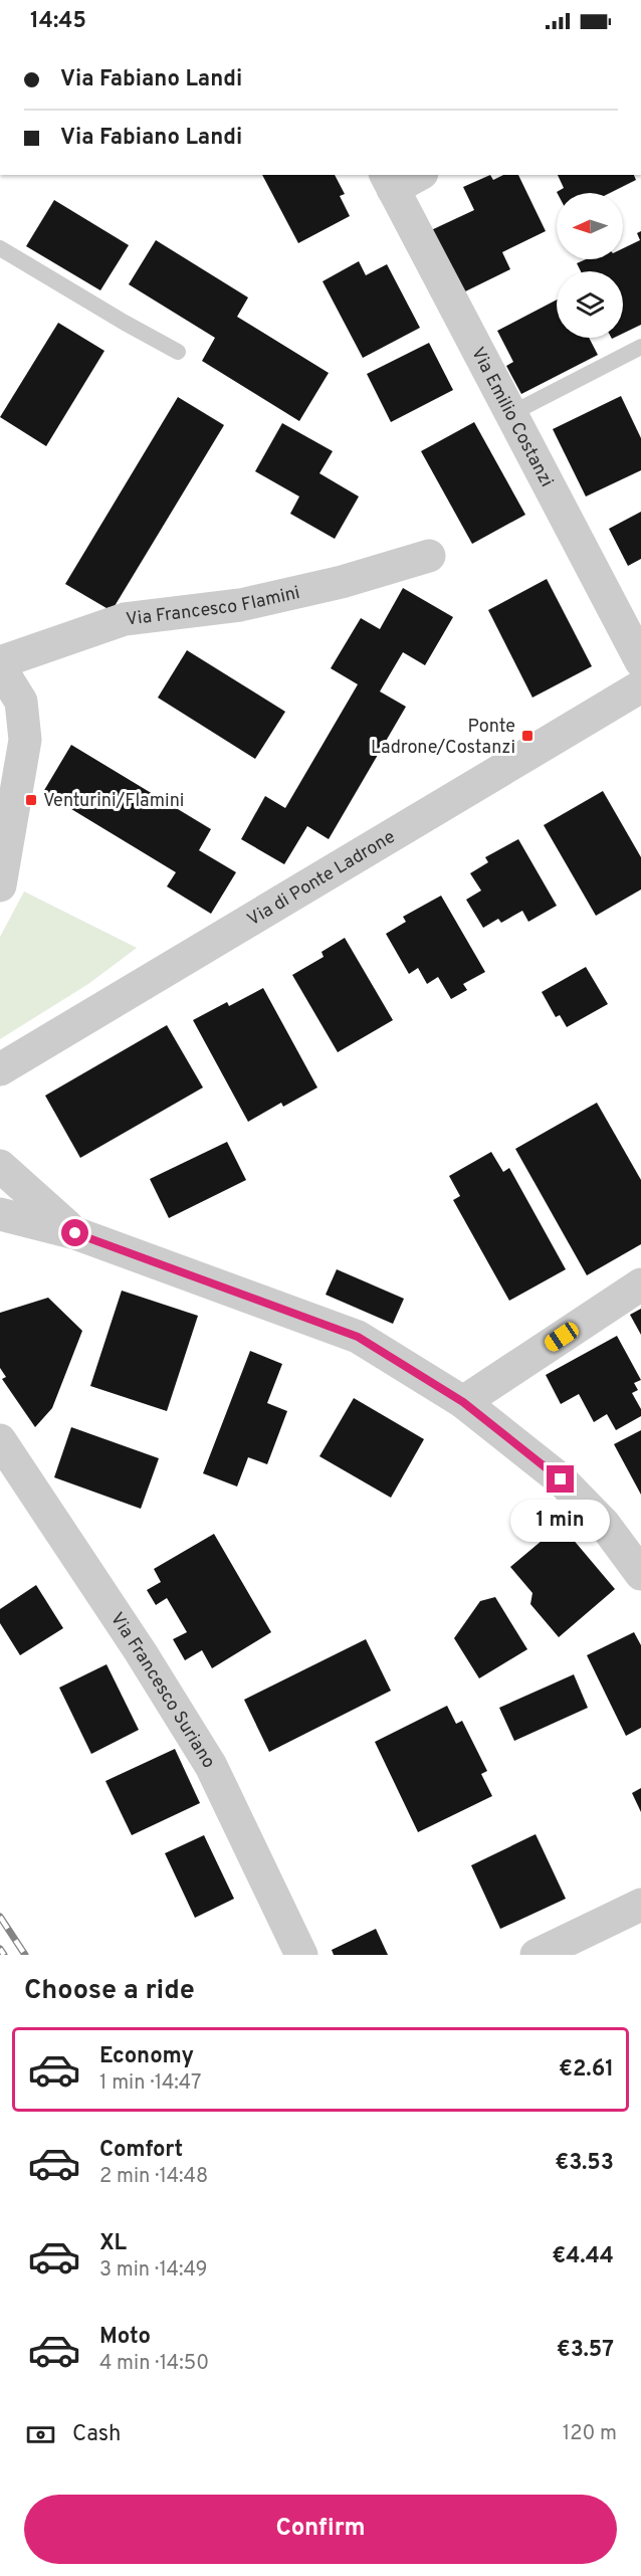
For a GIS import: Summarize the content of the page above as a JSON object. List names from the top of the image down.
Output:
{
  "streets": {
    "street": [
      "Via Emilio Costanzi",
      "Via Francesco Flamini",
      "Via di Ponte Ladrone",
      "Via Francesco Suriano"
    ]
  },
  "places": {
    "transit": ["Ponte Ladrone/Costanzi", "Venturini/Flamini"]
  },
  "north": "left",
  "page": {
    "status": "14:45",
    "banner": ["Via Fabiano Landi", "Via Fabiano Landi"],
    "bubble": "1 min",
    "heading": "Choose a ride",
    "list": [
      {
        "name": "Economy",
        "note": "1 min · 14:47",
        "value": "€2.61"
      },
      {
        "name": "Comfort",
        "note": "2 min · 14:48",
        "value": "€3.53"
      },
      {
        "name": "XL",
        "note": "3 min · 14:49",
        "value": "€4.44"
      },
      {
        "name": "Moto",
        "note": "4 min · 14:50",
        "value": "€3.57"
      }
    ],
    "pay": ["Cash", "120 m"],
    "buttons": "Confirm"
  }
}
